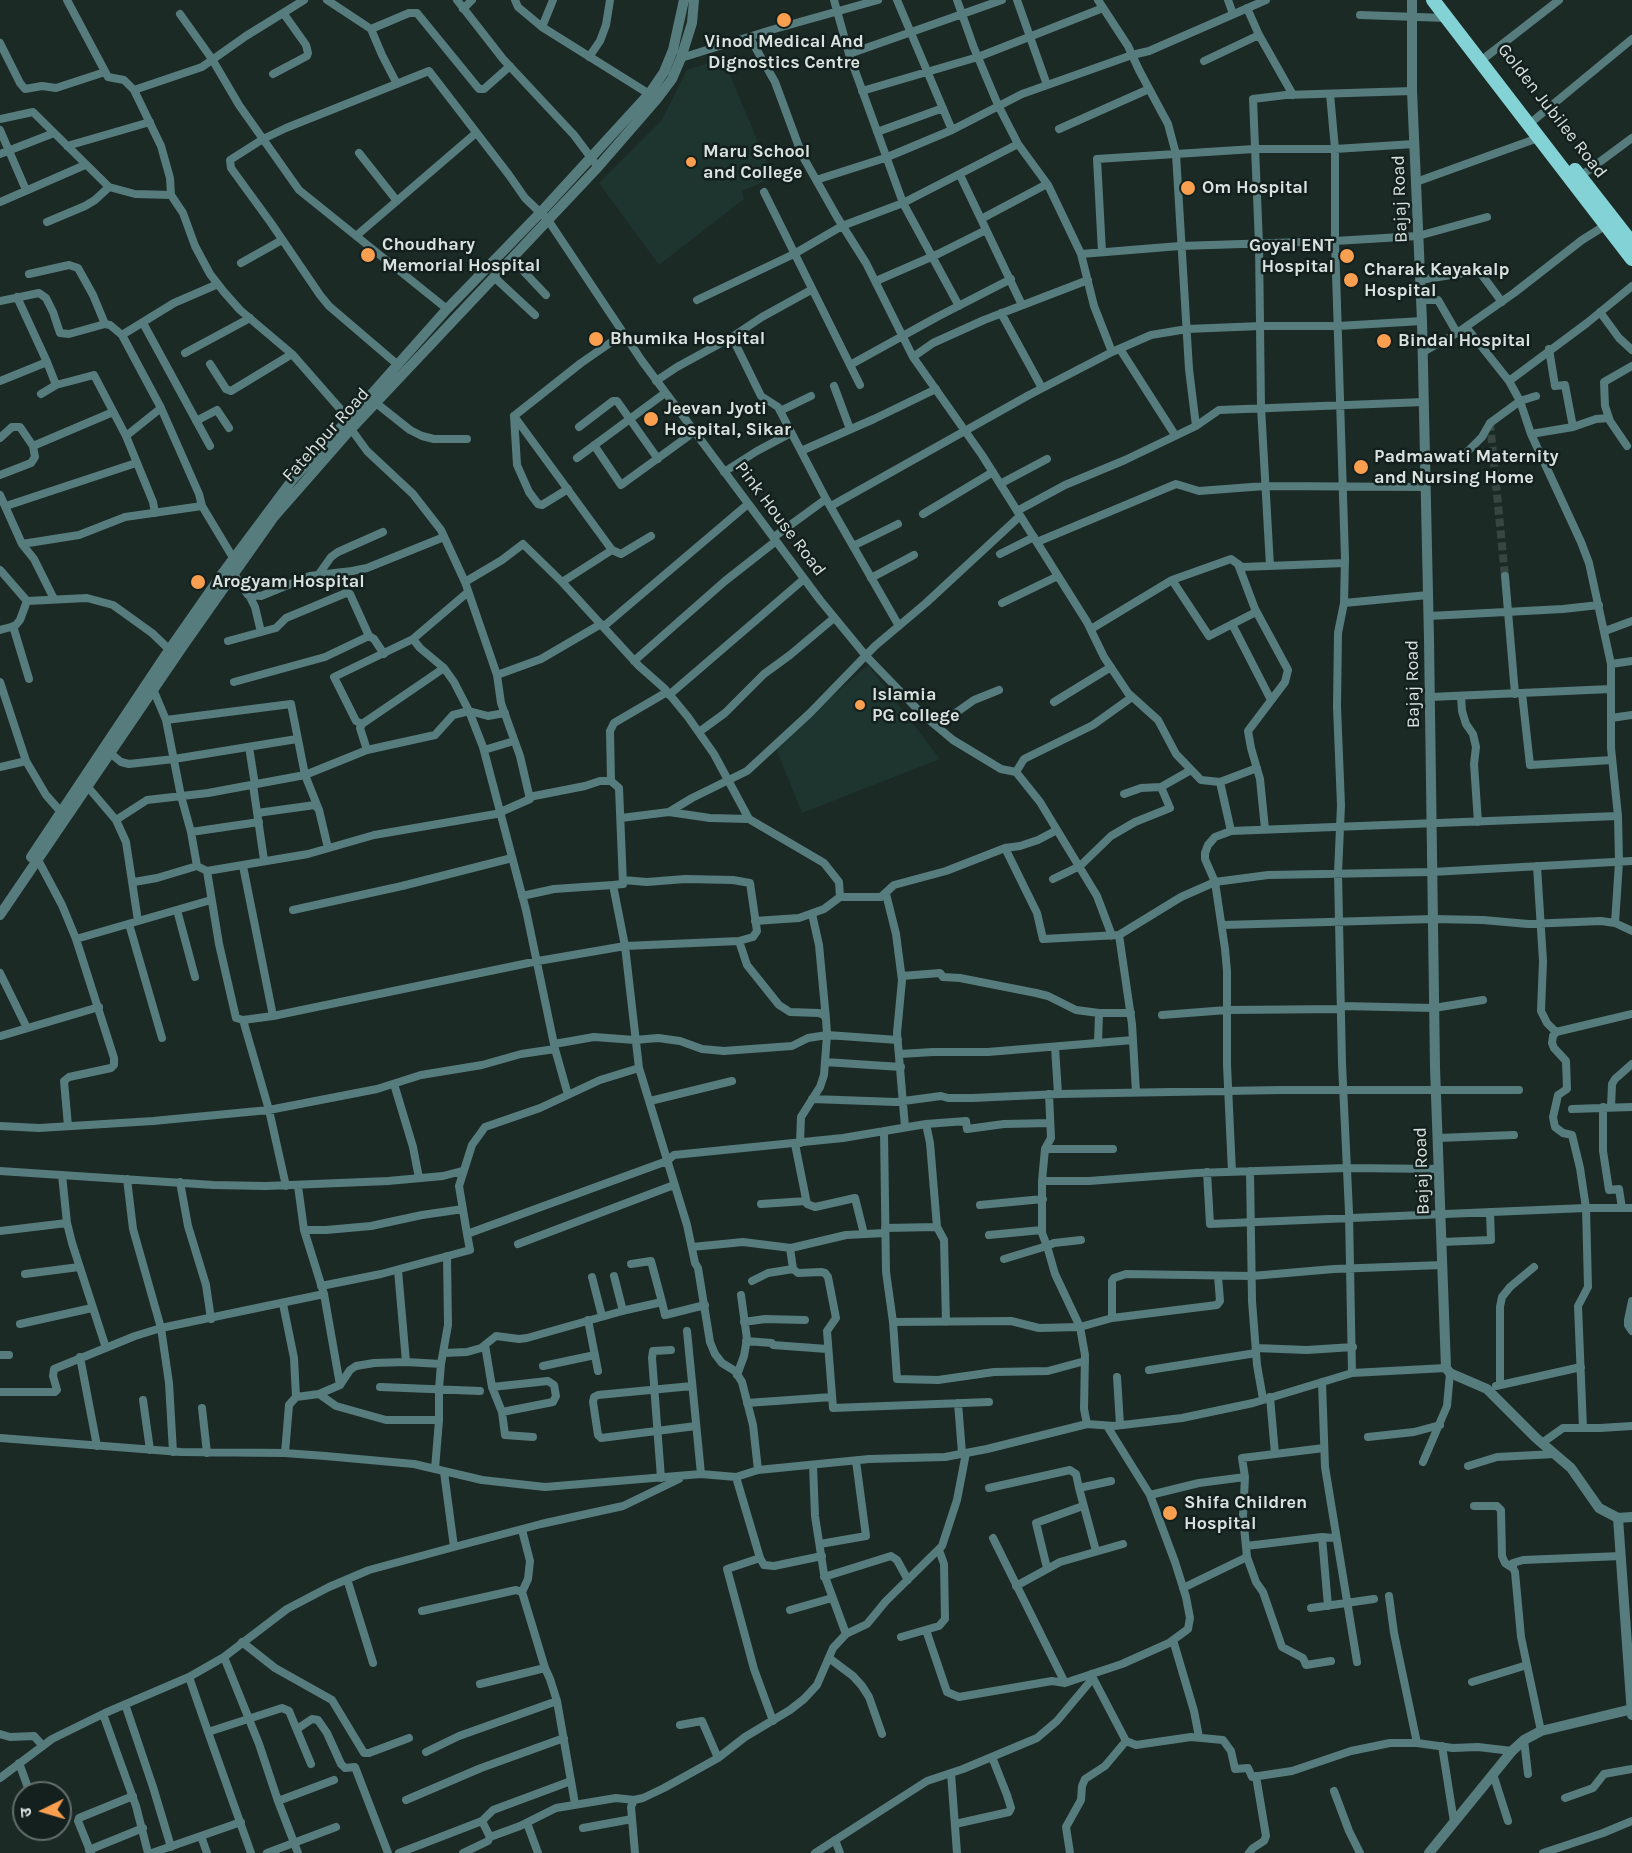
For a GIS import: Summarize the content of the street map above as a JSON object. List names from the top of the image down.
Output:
{
  "streets": {
    "main road": ["Golden Jubilee Road"],
    "street": ["Bajaj Road", "Fatehpur Road", "Pink House Road"]
  },
  "crossings": [
    ["Fatehpur Road", "Pink House Road"]
  ],
  "places": [
    "Vinod Medical And Dignostics Centre",
    "Maru School and College",
    "Om Hospital",
    "Choudhary Memorial Hospital",
    "Goyal ENT Hospital",
    "Charak Kayakalp Hospital",
    "Bhumika Hospital",
    "Bindal Hospital",
    "Jeevan Jyoti Hospital, Sikar",
    "Padmawati Maternity and Nursing Home",
    "Arogyam Hospital",
    "Islamia PG college",
    "Shifa Children Hospital"
  ],
  "north": "left"
}
